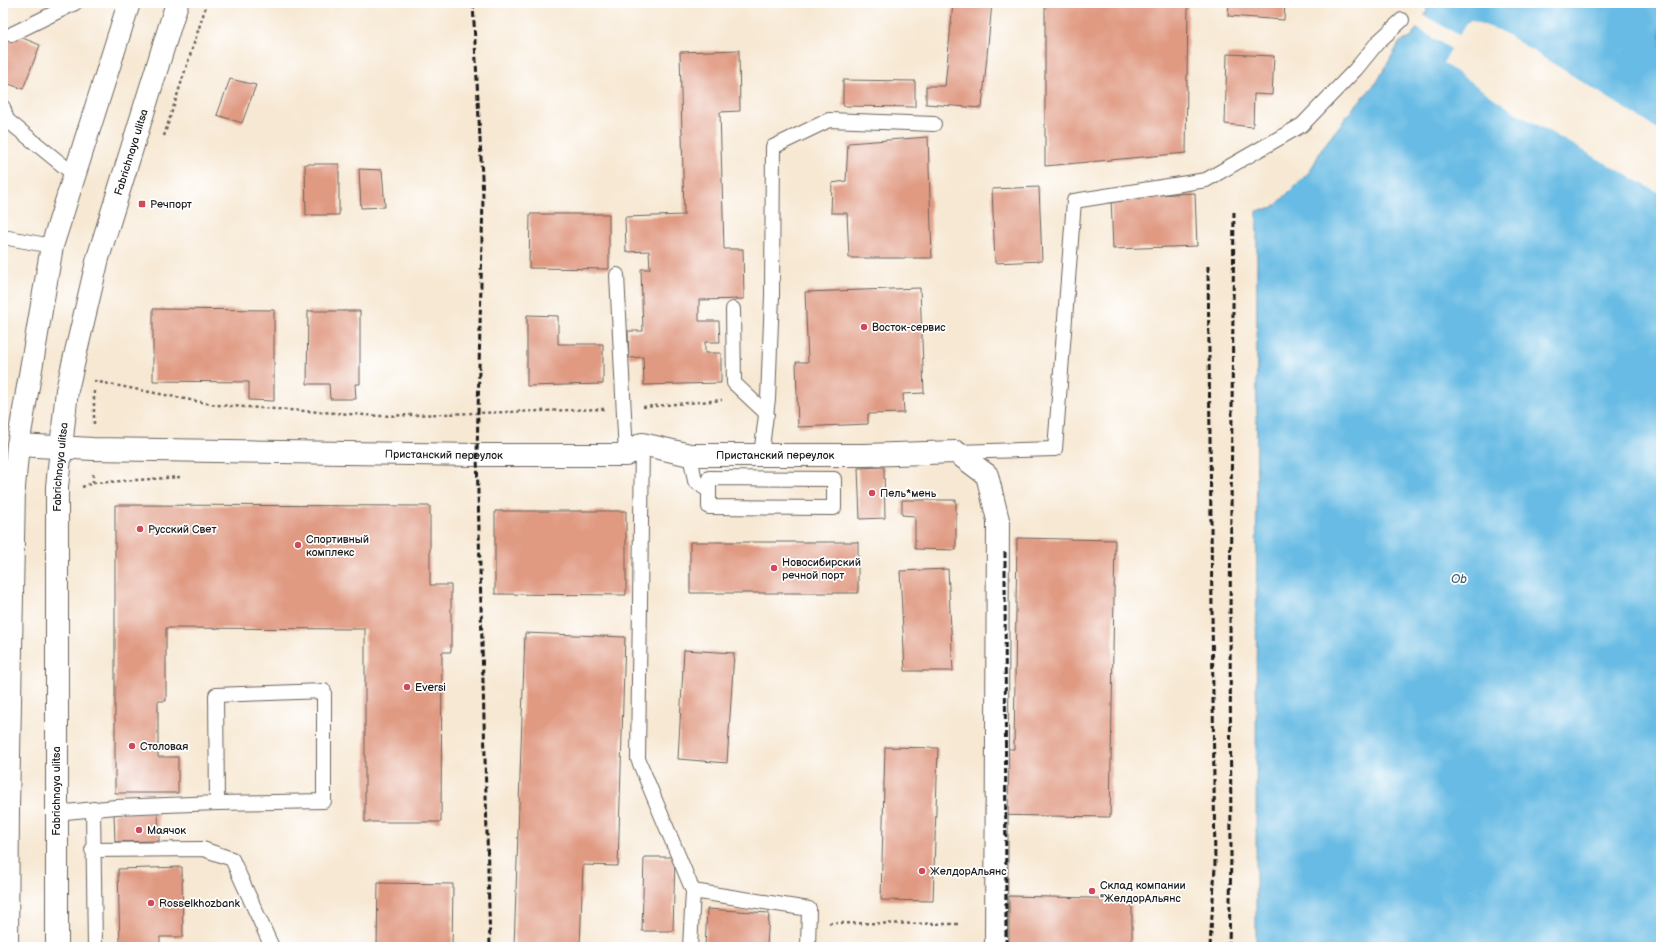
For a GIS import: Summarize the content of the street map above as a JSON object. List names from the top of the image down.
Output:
{
  "streets": {
    "main road": ["Fabrichnaya ulitsa", "Пристанский переулок"]
  },
  "crossings": [
    ["Fabrichnaya ulitsa", "Пристанский переулок"]
  ],
  "water": ["Ob"],
  "places": {
    "transit": ["Речпорт"],
    "other": [
      "Восток-сервис",
      "Пель*мень",
      "Русский Свет",
      "Спортивный комплекс",
      "Новосибирский речной порт",
      "Eversi",
      "Столовая",
      "Маячок",
      "ЖелдорАльянс",
      "Склад компании \"ЖелдорАльянс",
      "Rosselkhozbank"
    ]
  }
}
